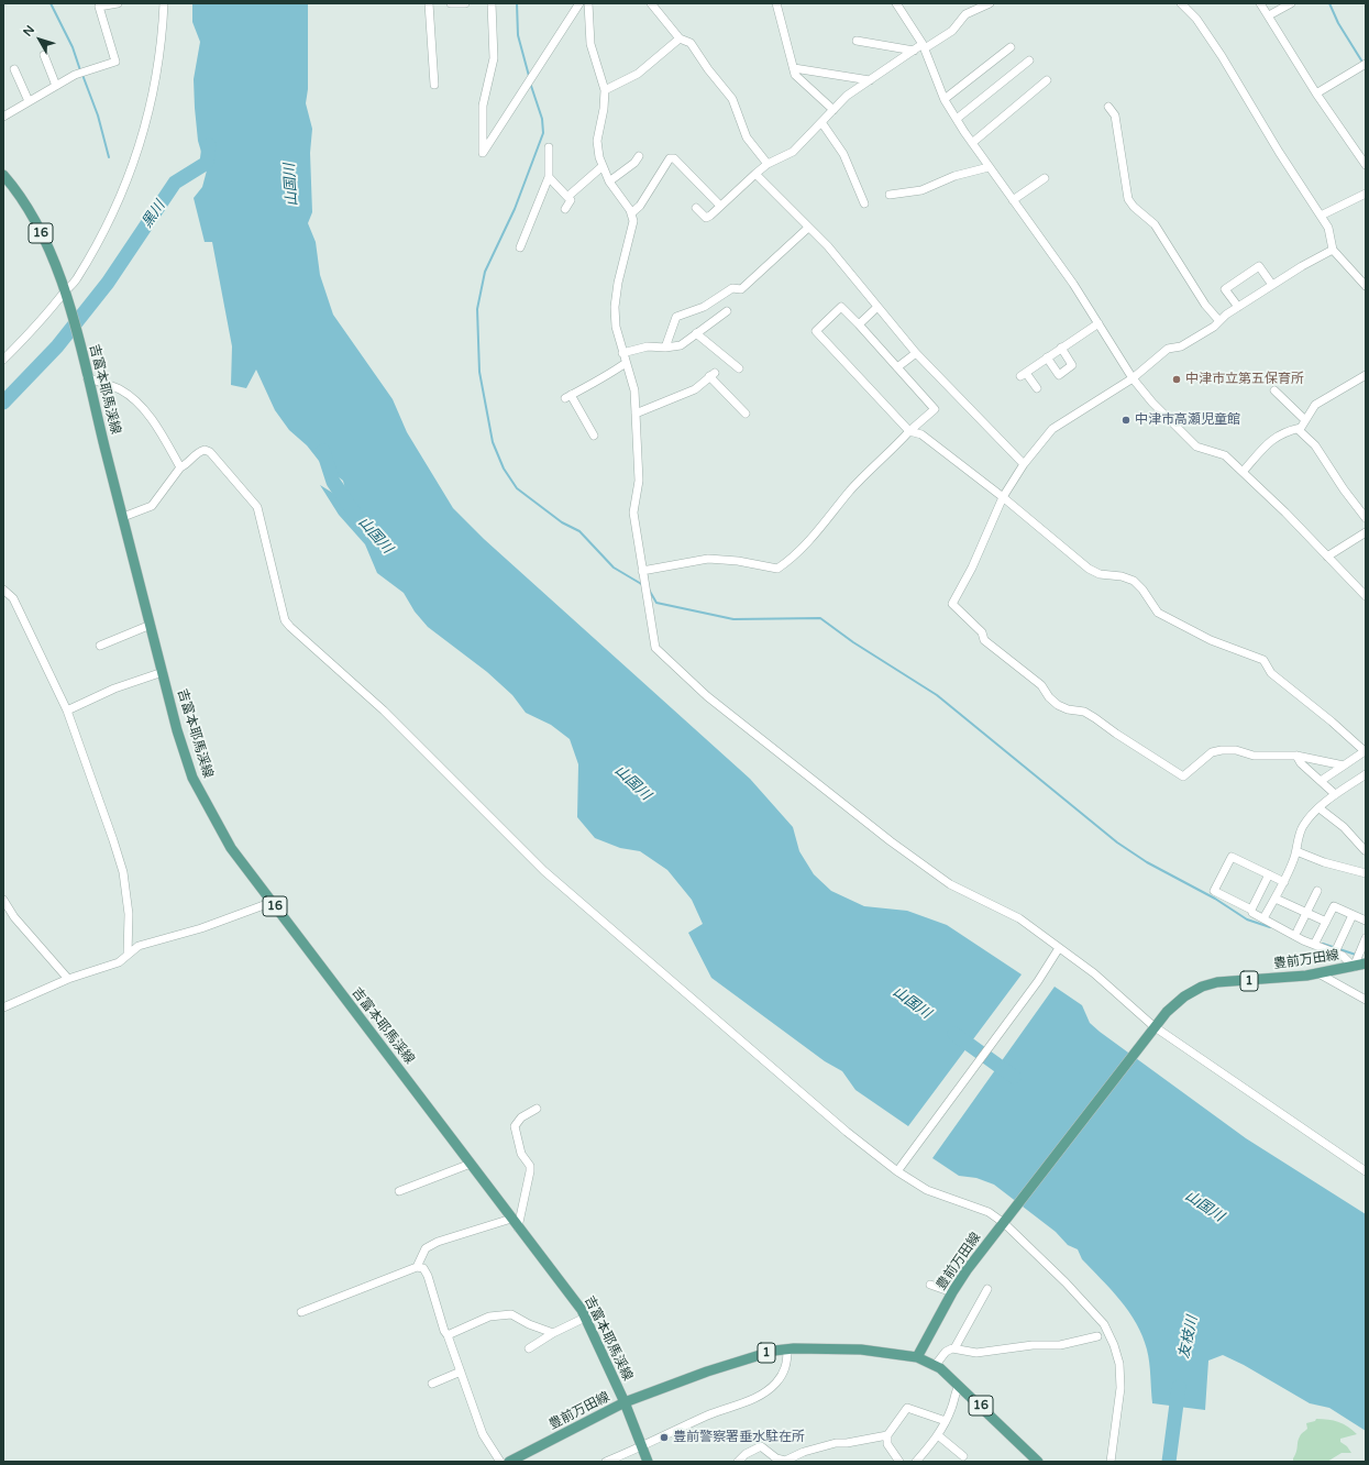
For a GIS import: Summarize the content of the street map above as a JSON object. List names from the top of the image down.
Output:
{
  "streets": {
    "main road": [
      "16",
      "吉富本耶馬渓線",
      "豊前万田線",
      "1"
    ]
  },
  "crossings": [
    ["16", "豊前万田線"],
    ["吉富本耶馬渓線", "豊前万田線"]
  ],
  "water": ["山国川", "黒川", "友枝川"],
  "places": ["中津市立第五保育所", "中津市高瀬児童館", "豊前警察署垂水駐在所"],
  "north": "top left"
}
